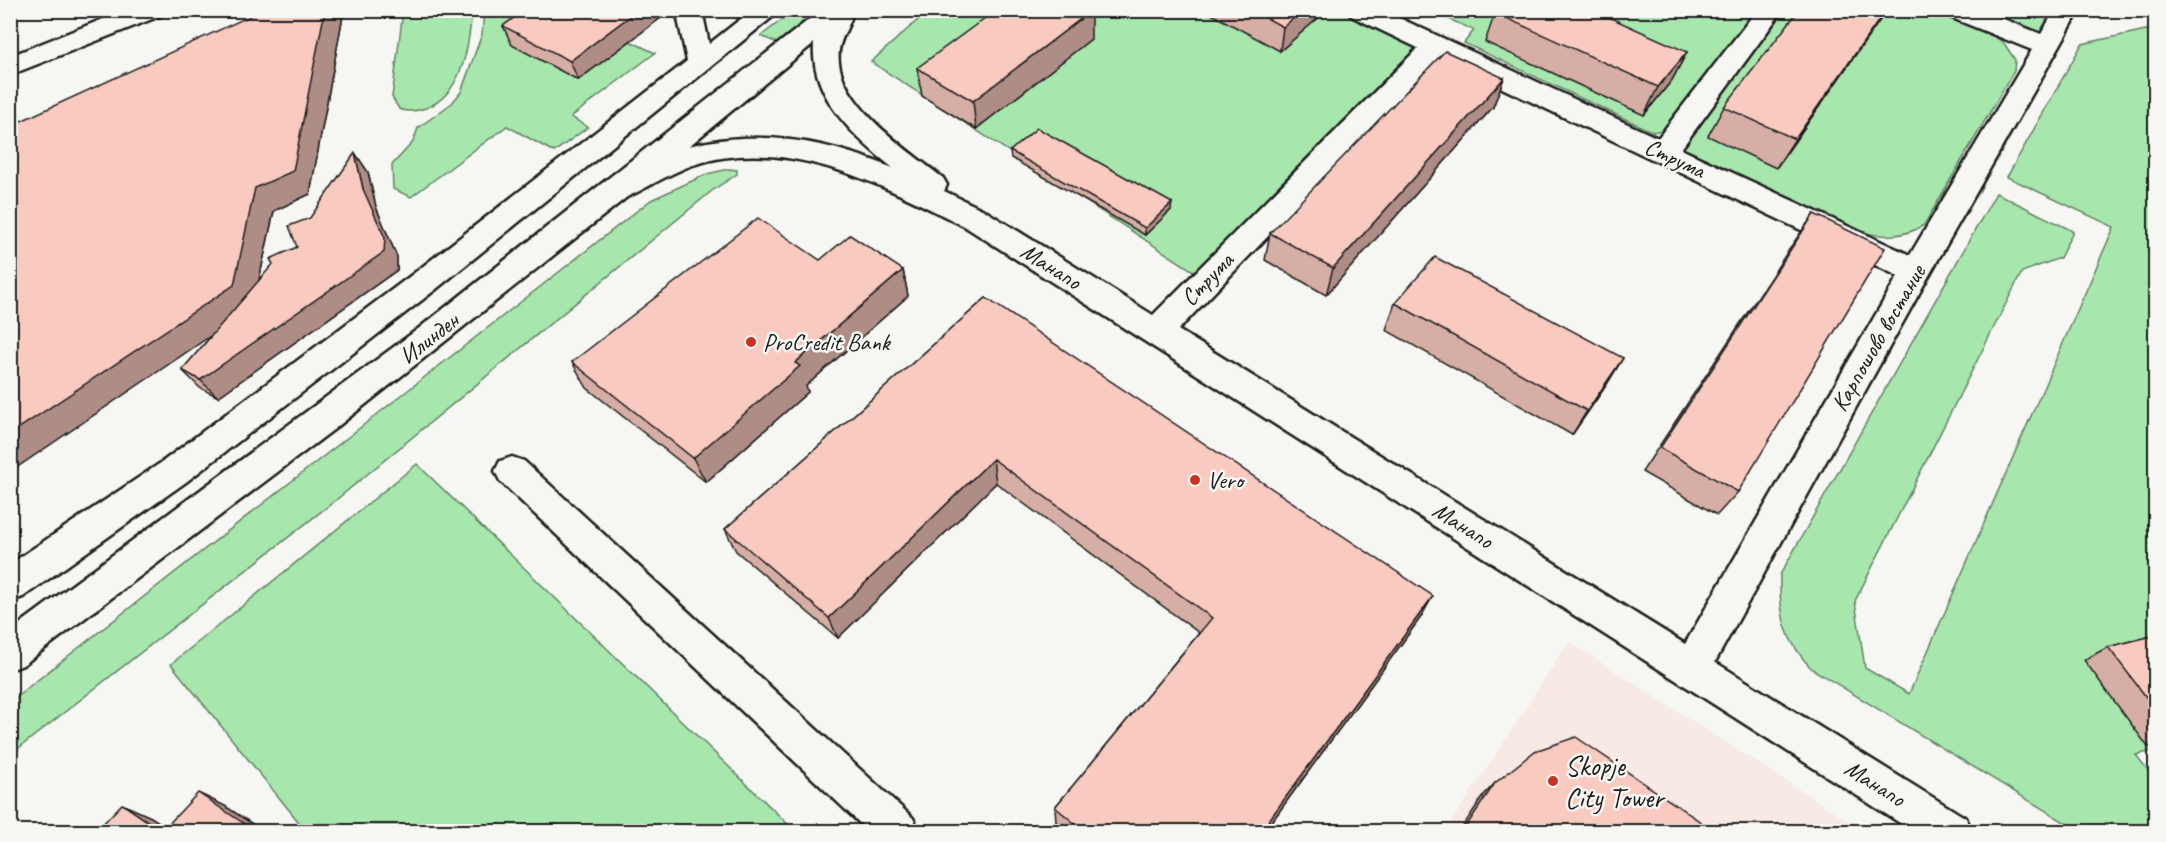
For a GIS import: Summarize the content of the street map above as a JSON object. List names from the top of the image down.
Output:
{
  "streets": {
    "street": [
      "Струма",
      "Манапо",
      "Илинден",
      "Карпошово востание"
    ]
  },
  "crossings": [
    ["Струма", "Манапо"],
    ["Струма", "Карпошово востание"],
    ["Манапо", "Илинден"],
    ["Манапо", "Карпошово востание"]
  ],
  "places": ["ProCredit Bank", "Vero", "Skopje City Tower"]
}
